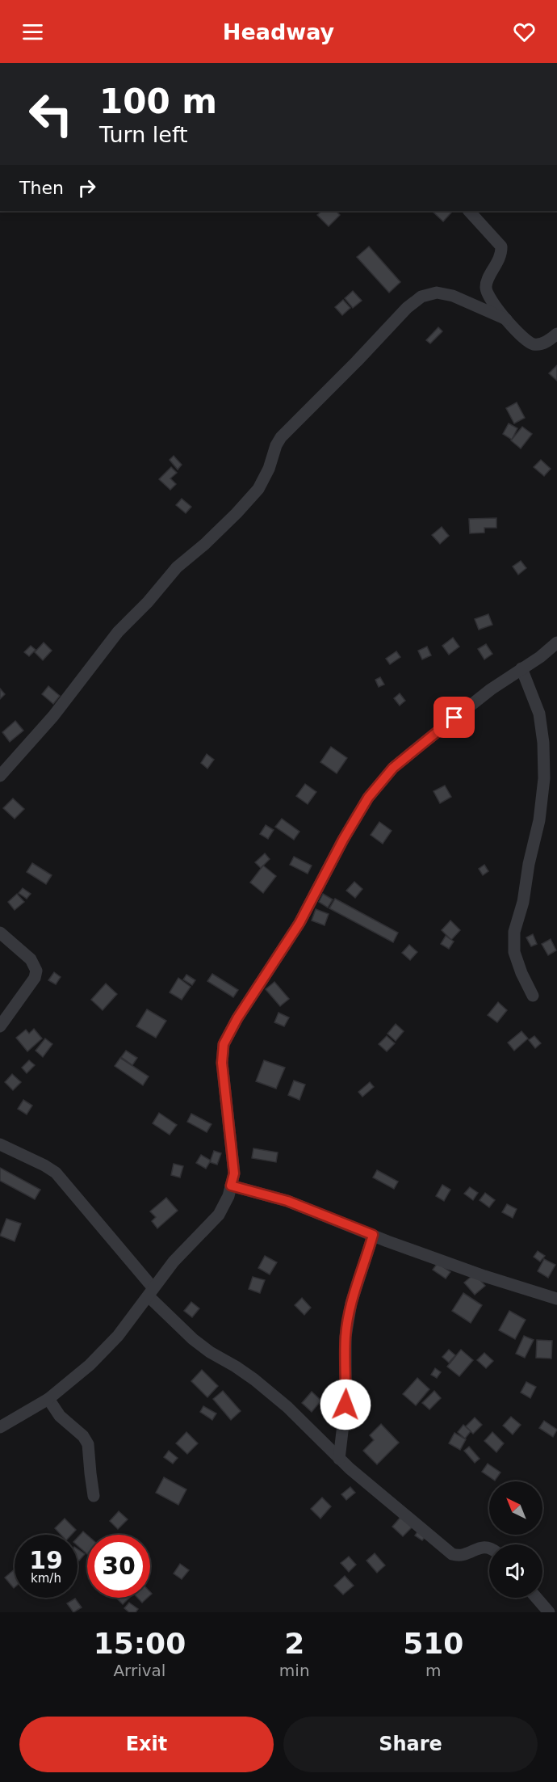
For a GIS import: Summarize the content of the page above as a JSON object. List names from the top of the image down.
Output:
{
  "north": "top left",
  "page": {
    "header": "Headway",
    "turn": ["100 m", "Turn left"],
    "then": "Then",
    "speed": "19 km/h",
    "limit": "30",
    "eta": [
      "15:00",
      "Arrival",
      "2",
      "min",
      "510",
      "m"
    ],
    "buttons": ["Exit", "Share"]
  }
}
